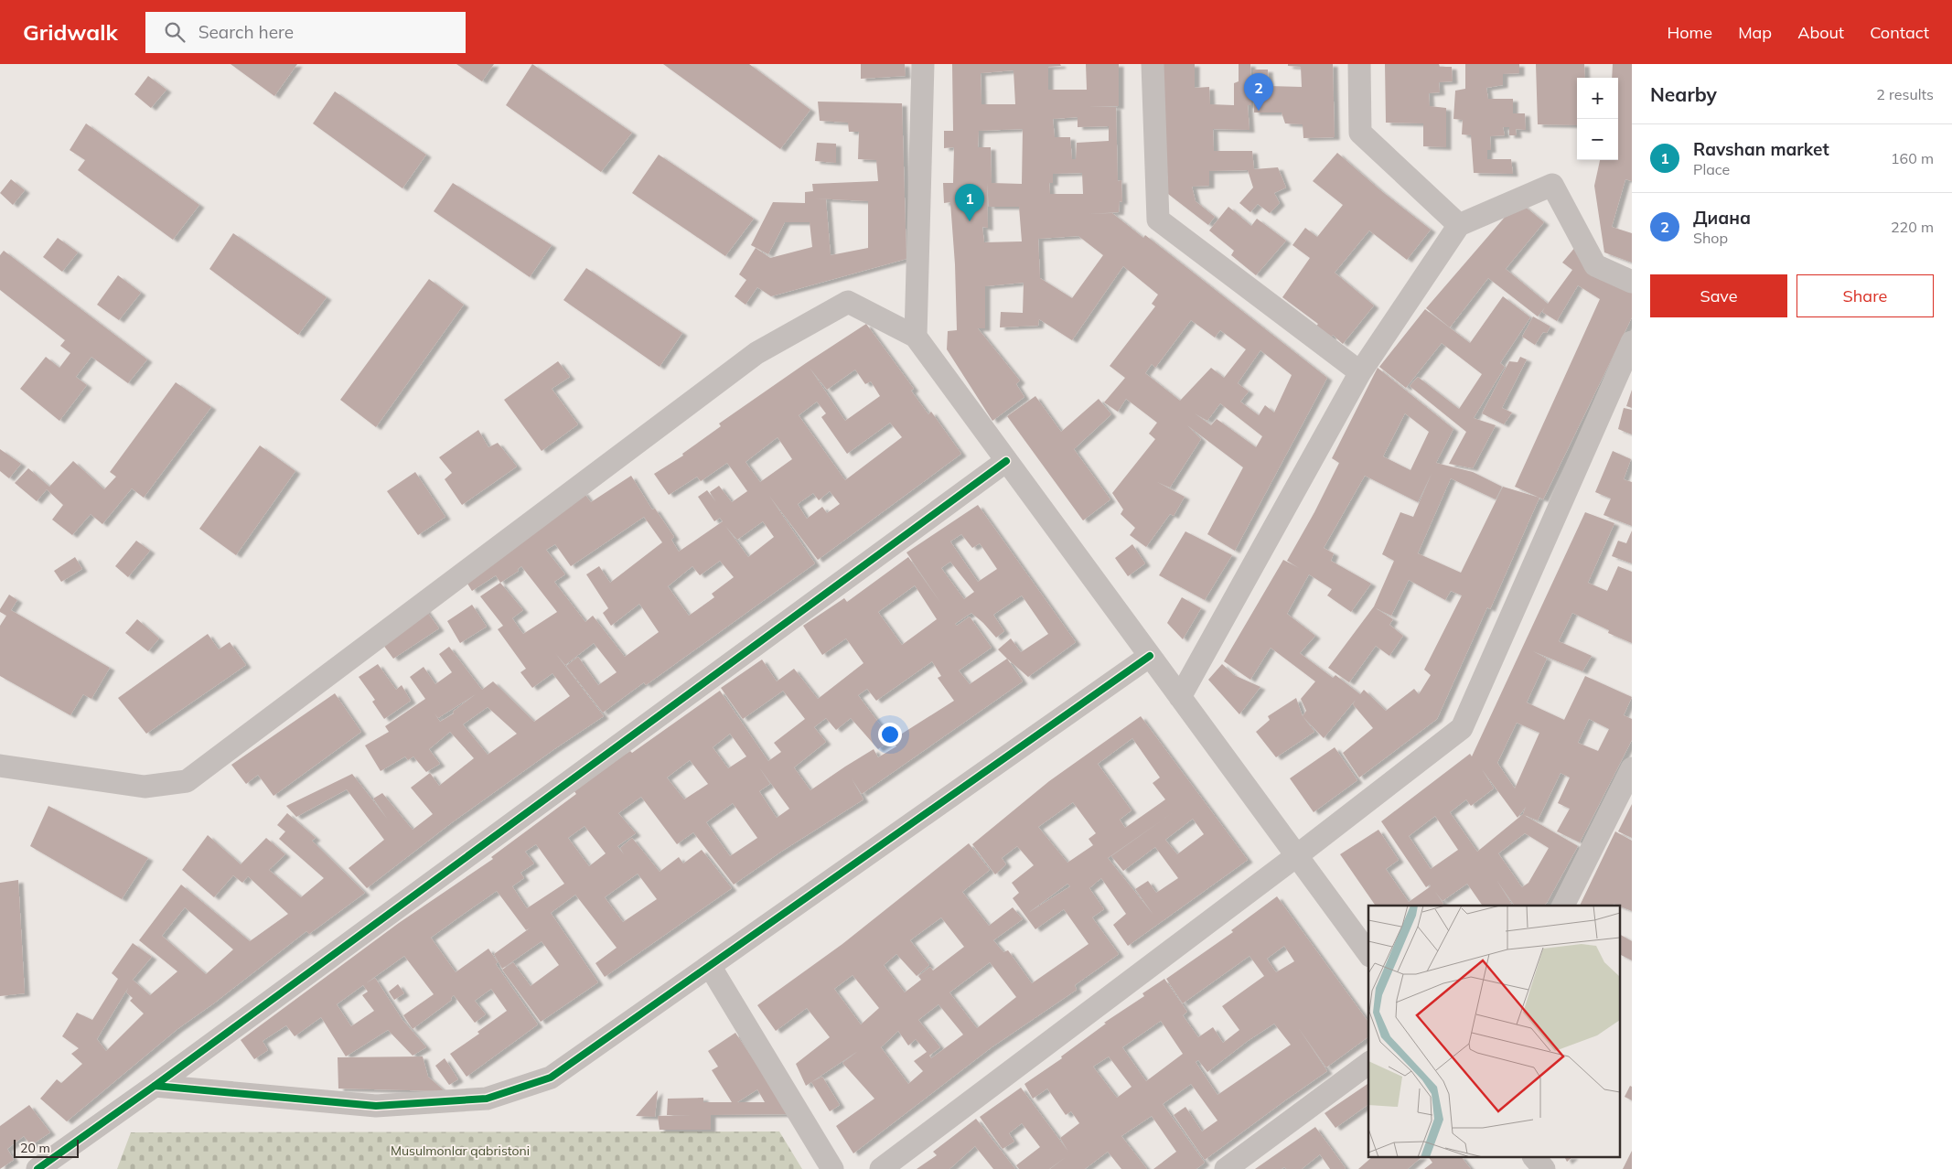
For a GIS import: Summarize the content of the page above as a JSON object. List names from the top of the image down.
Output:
{
  "parks": ["Musulmonlar qabristoni"],
  "scale_bar": "20 m",
  "page": {
    "header": "Gridwalk",
    "search": "Search here",
    "nav": [
      "Home",
      "Map",
      "About",
      "Contact"
    ],
    "heading": ["Nearby", "2 results"],
    "pins": ["2", "1"],
    "map_buttons": ["+", "−"],
    "list": [
      {
        "mark": "1",
        "name": "Ravshan market",
        "note": "Place",
        "value": "160 m"
      },
      {
        "mark": "2",
        "name": "Диана",
        "note": "Shop",
        "value": "220 m"
      }
    ],
    "buttons": ["Save", "Share"],
    "scale": "20 m"
  }
}
